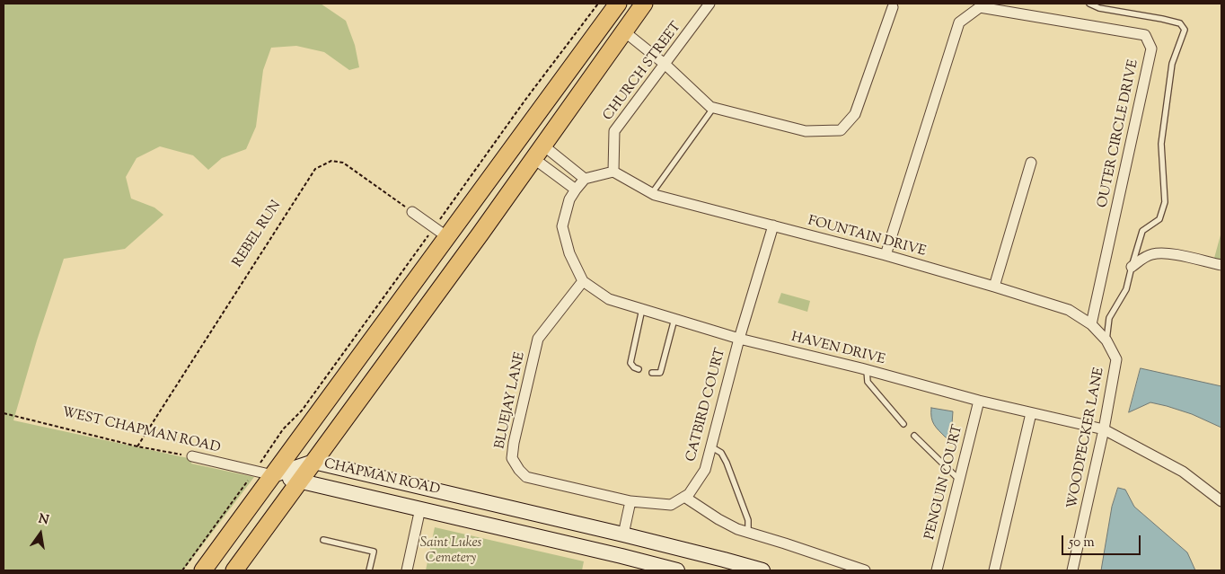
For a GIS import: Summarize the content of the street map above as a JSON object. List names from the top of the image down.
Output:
{
  "streets": {
    "street": [
      "CHURCH STREET",
      "OUTER CIRCLE DRIVE",
      "FOUNTAIN DRIVE",
      "HAVEN DRIVE",
      "BLUEJAY LANE",
      "CATBIRD COURT",
      "WEST CHAPMAN ROAD",
      "WOODPECKER LANE",
      "CHAPMAN ROAD",
      "PENGUIN COURT"
    ],
    "path": ["REBEL RUN"]
  },
  "crossings": [
    ["CHURCH STREET", "FOUNTAIN DRIVE"],
    ["OUTER CIRCLE DRIVE", "FOUNTAIN DRIVE"],
    ["REBEL RUN", "WEST CHAPMAN ROAD"],
    ["FOUNTAIN DRIVE", "CATBIRD COURT"],
    ["FOUNTAIN DRIVE", "WOODPECKER LANE"],
    ["HAVEN DRIVE", "BLUEJAY LANE"],
    ["HAVEN DRIVE", "CATBIRD COURT"],
    ["HAVEN DRIVE", "WOODPECKER LANE"],
    ["HAVEN DRIVE", "PENGUIN COURT"],
    ["WEST CHAPMAN ROAD", "CHAPMAN ROAD"]
  ],
  "parks": ["Saint Lukes Cemetery"],
  "scale_bar": "50 m",
  "north": "top"
}
